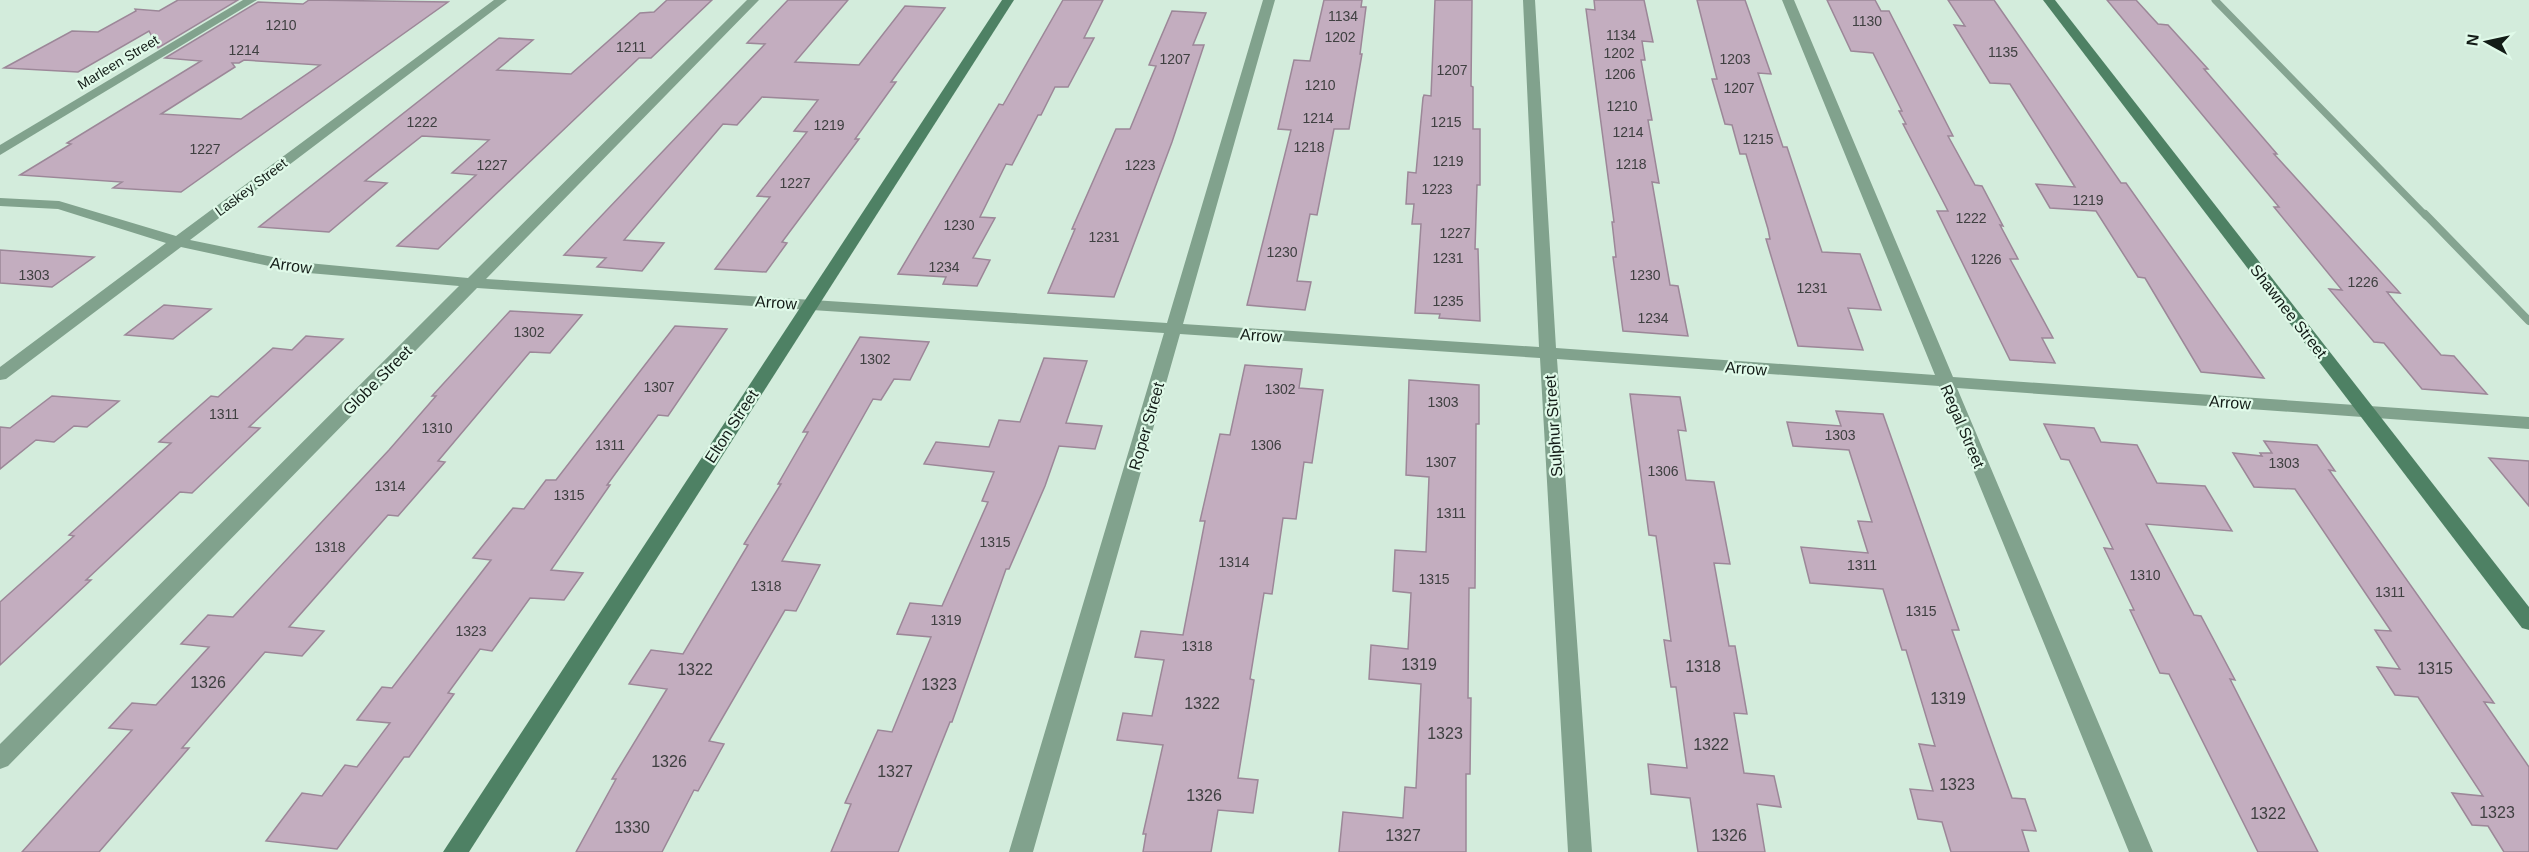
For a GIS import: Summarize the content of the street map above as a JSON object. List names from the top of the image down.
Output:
{
  "streets": {
    "street": [
      "Marleen Street",
      "Laskey Street",
      "Arrow",
      "Shawnee Street",
      "Globe Street",
      "Elton Street",
      "Roper Street",
      "Sulphur Street",
      "Regal Street"
    ]
  },
  "crossings": [
    ["Laskey Street", "Arrow"],
    ["Arrow", "Shawnee Street"],
    ["Arrow", "Globe Street"],
    ["Arrow", "Elton Street"],
    ["Arrow", "Roper Street"],
    ["Arrow", "Sulphur Street"],
    ["Arrow", "Regal Street"]
  ],
  "house_numbers": [
    "1134",
    "1130",
    "1210",
    "1134",
    "1202",
    "1211",
    "1214",
    "1135",
    "1202",
    "1207",
    "1203",
    "1207",
    "1206",
    "1210",
    "1207",
    "1210",
    "1214",
    "1222",
    "1215",
    "1219",
    "1214",
    "1215",
    "1218",
    "1227",
    "1219",
    "1218",
    "1227",
    "1223",
    "1227",
    "1223",
    "1219",
    "1222",
    "1230",
    "1227",
    "1231",
    "1230",
    "1231",
    "1226",
    "1234",
    "1303",
    "1230",
    "1226",
    "1231",
    "1235",
    "1234",
    "1302",
    "1302",
    "1307",
    "1302",
    "1303",
    "1311",
    "1310",
    "1303",
    "1311",
    "1306",
    "1307",
    "1303",
    "1306",
    "1314",
    "1315",
    "1311",
    "1315",
    "1318",
    "1314",
    "1311",
    "1310",
    "1315",
    "1318",
    "1311",
    "1315",
    "1319",
    "1323",
    "1318",
    "1319",
    "1318",
    "1315",
    "1322",
    "1326",
    "1323",
    "1319",
    "1322",
    "1323",
    "1322",
    "1326",
    "1327",
    "1323",
    "1326",
    "1323",
    "1322",
    "1330",
    "1327",
    "1326"
  ],
  "north": "left"
}
